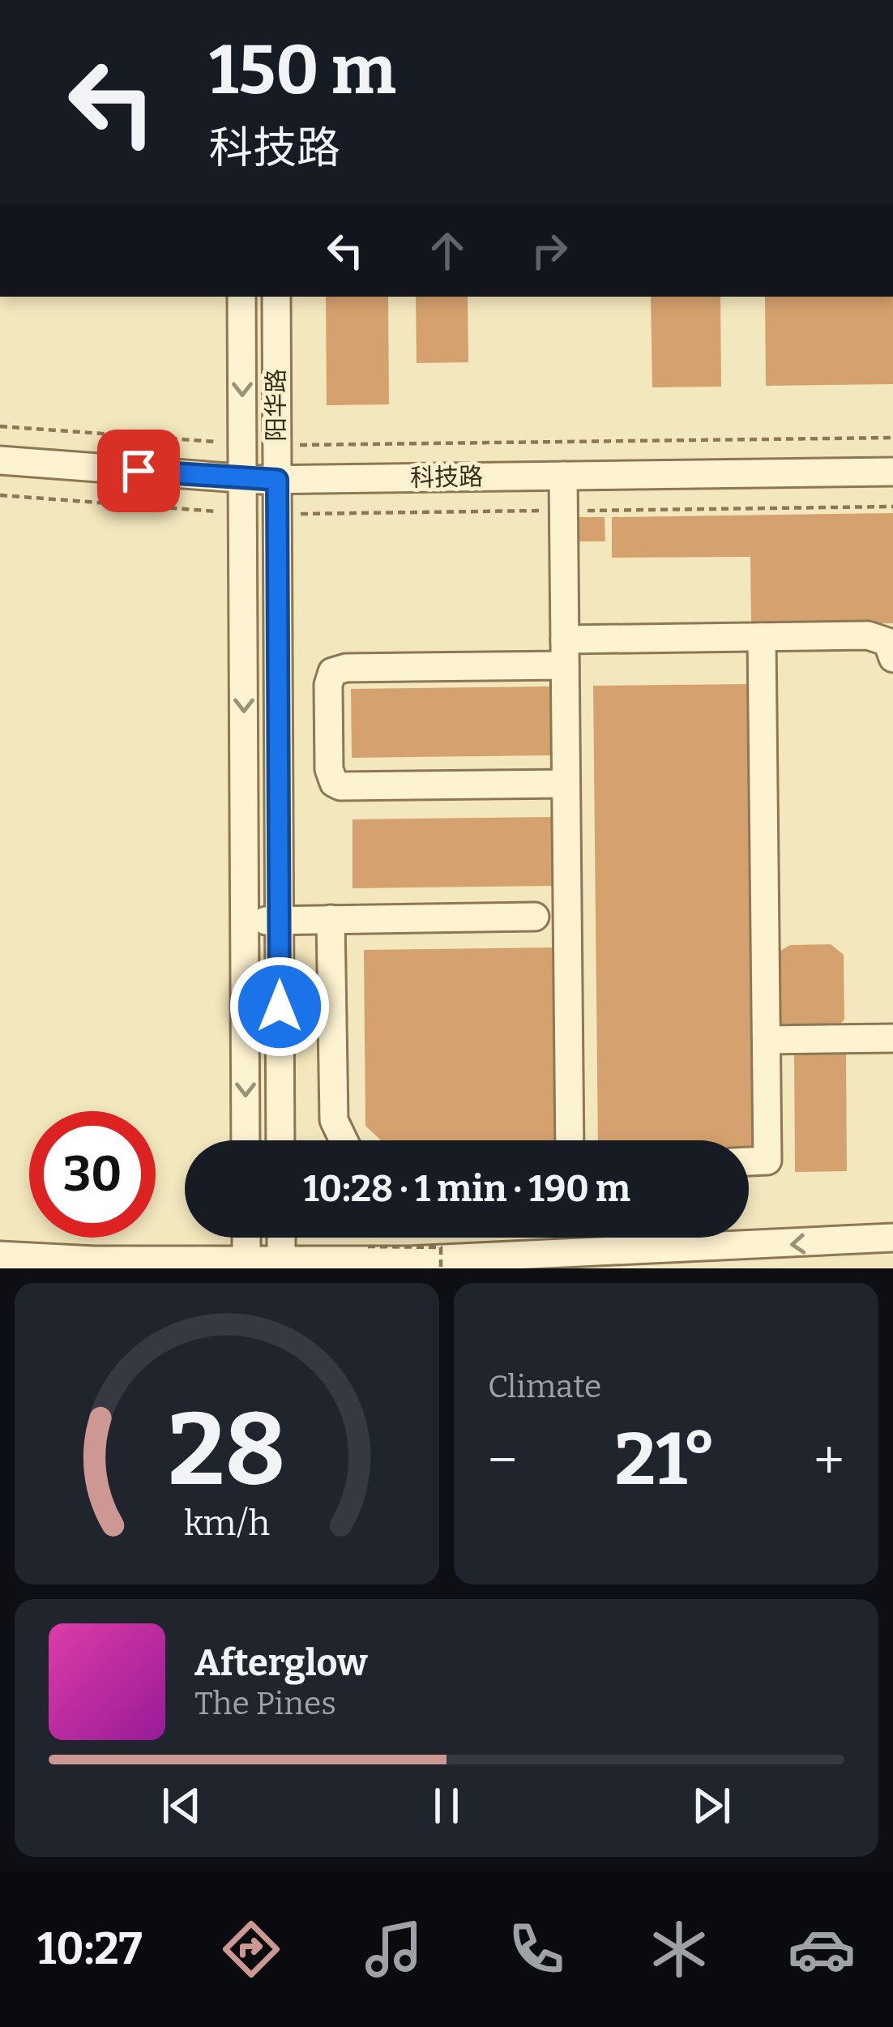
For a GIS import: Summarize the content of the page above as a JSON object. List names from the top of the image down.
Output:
{
  "streets": {
    "street": ["阳华路", "科技路"]
  },
  "crossings": [
    ["阳华路", "科技路"]
  ],
  "page": {
    "turn": ["150 m", "科技路"],
    "limit": "30",
    "trip": "10:28 · 1 min · 190 m",
    "tile": "Climate",
    "heat": ["−", "21°", "+"],
    "song": ["Afterglow", "The Pines"],
    "tabs": "10:27",
    "gauge": ["28", "km/h"]
  }
}
